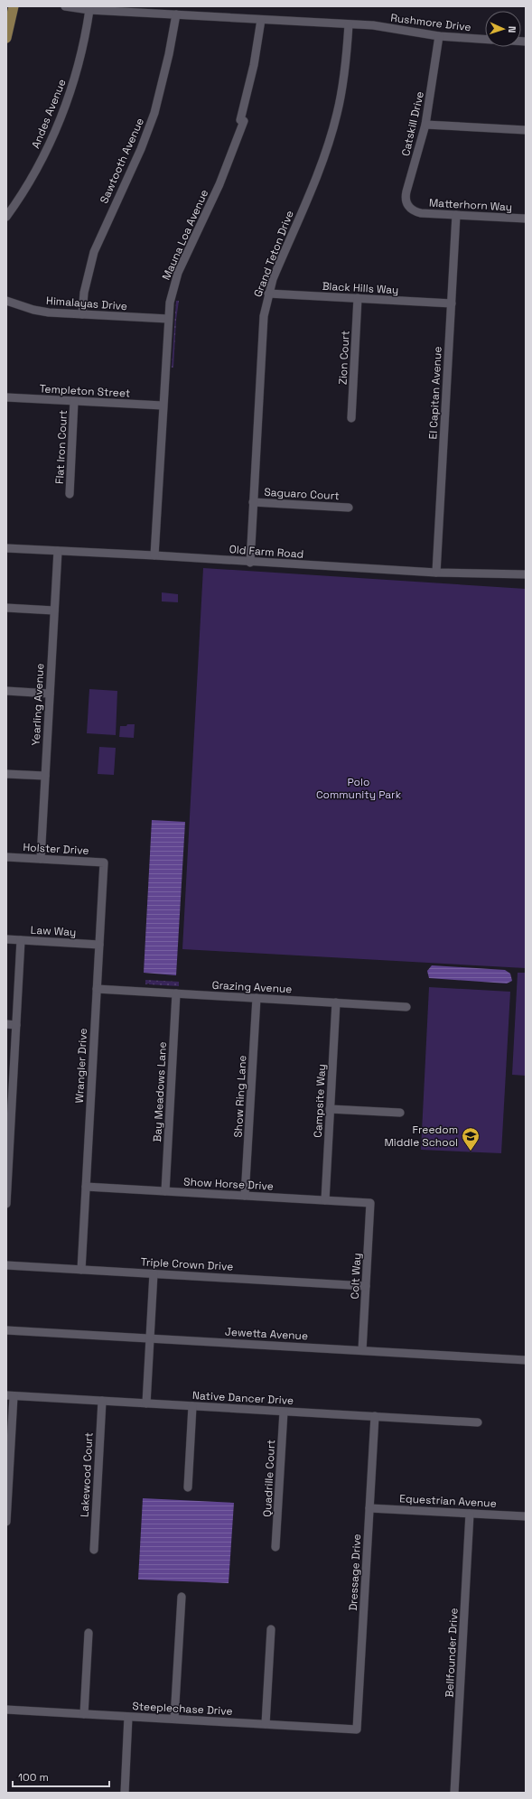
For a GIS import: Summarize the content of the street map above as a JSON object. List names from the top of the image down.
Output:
{
  "streets": {
    "street": [
      "Rushmore Drive",
      "Andes Avenue",
      "Catskill Drive",
      "Sawtooth Avenue",
      "Matterhorn Way",
      "Mauna Loa Avenue",
      "Grand Teton Drive",
      "Black Hills Way",
      "Himalayas Drive",
      "Zion Court",
      "Templeton Street",
      "El Capitan Avenue",
      "Flat Iron Court",
      "Saguaro Court",
      "Old Farm Road",
      "Yearling Avenue",
      "Holster Drive",
      "Law Way",
      "Grazing Avenue",
      "Wrangler Drive",
      "Bay Meadows Lane",
      "Show Ring Lane",
      "Campsite Way",
      "Show Horse Drive",
      "Triple Crown Drive",
      "Colt Way",
      "Jewetta Avenue",
      "Native Dancer Drive",
      "Lakewood Court",
      "Quadrille Court",
      "Equestrian Avenue",
      "Dressage Drive",
      "Bellfounder Drive",
      "Steeplechase Drive"
    ]
  },
  "crossings": [
    ["Rushmore Drive", "Andes Avenue"],
    ["Rushmore Drive", "Catskill Drive"],
    ["Rushmore Drive", "Sawtooth Avenue"],
    ["Rushmore Drive", "Mauna Loa Avenue"],
    ["Rushmore Drive", "Grand Teton Drive"],
    ["Catskill Drive", "Matterhorn Way"],
    ["Sawtooth Avenue", "Himalayas Drive"],
    ["Matterhorn Way", "El Capitan Avenue"],
    ["Mauna Loa Avenue", "Himalayas Drive"],
    ["Mauna Loa Avenue", "Templeton Street"],
    ["Mauna Loa Avenue", "Old Farm Road"],
    ["Grand Teton Drive", "Black Hills Way"],
    ["Grand Teton Drive", "Saguaro Court"],
    ["Grand Teton Drive", "Old Farm Road"],
    ["Black Hills Way", "Zion Court"],
    ["Black Hills Way", "El Capitan Avenue"],
    ["Templeton Street", "Flat Iron Court"],
    ["El Capitan Avenue", "Old Farm Road"],
    ["Old Farm Road", "Yearling Avenue"],
    ["Yearling Avenue", "Holster Drive"],
    ["Holster Drive", "Wrangler Drive"],
    ["Law Way", "Wrangler Drive"],
    ["Grazing Avenue", "Wrangler Drive"],
    ["Grazing Avenue", "Bay Meadows Lane"],
    ["Grazing Avenue", "Show Ring Lane"],
    ["Grazing Avenue", "Campsite Way"],
    ["Wrangler Drive", "Show Horse Drive"],
    ["Wrangler Drive", "Triple Crown Drive"],
    ["Bay Meadows Lane", "Show Horse Drive"],
    ["Show Ring Lane", "Show Horse Drive"],
    ["Campsite Way", "Show Horse Drive"],
    ["Show Horse Drive", "Colt Way"],
    ["Triple Crown Drive", "Colt Way"],
    ["Colt Way", "Jewetta Avenue"],
    ["Native Dancer Drive", "Lakewood Court"],
    ["Native Dancer Drive", "Quadrille Court"],
    ["Native Dancer Drive", "Dressage Drive"],
    ["Equestrian Avenue", "Dressage Drive"],
    ["Equestrian Avenue", "Bellfounder Drive"],
    ["Dressage Drive", "Steeplechase Drive"]
  ],
  "parks": ["Polo Community Park"],
  "places": {
    "school or university": ["Freedom Middle School"]
  },
  "scale_bar": "100 m",
  "north": "right"
}
